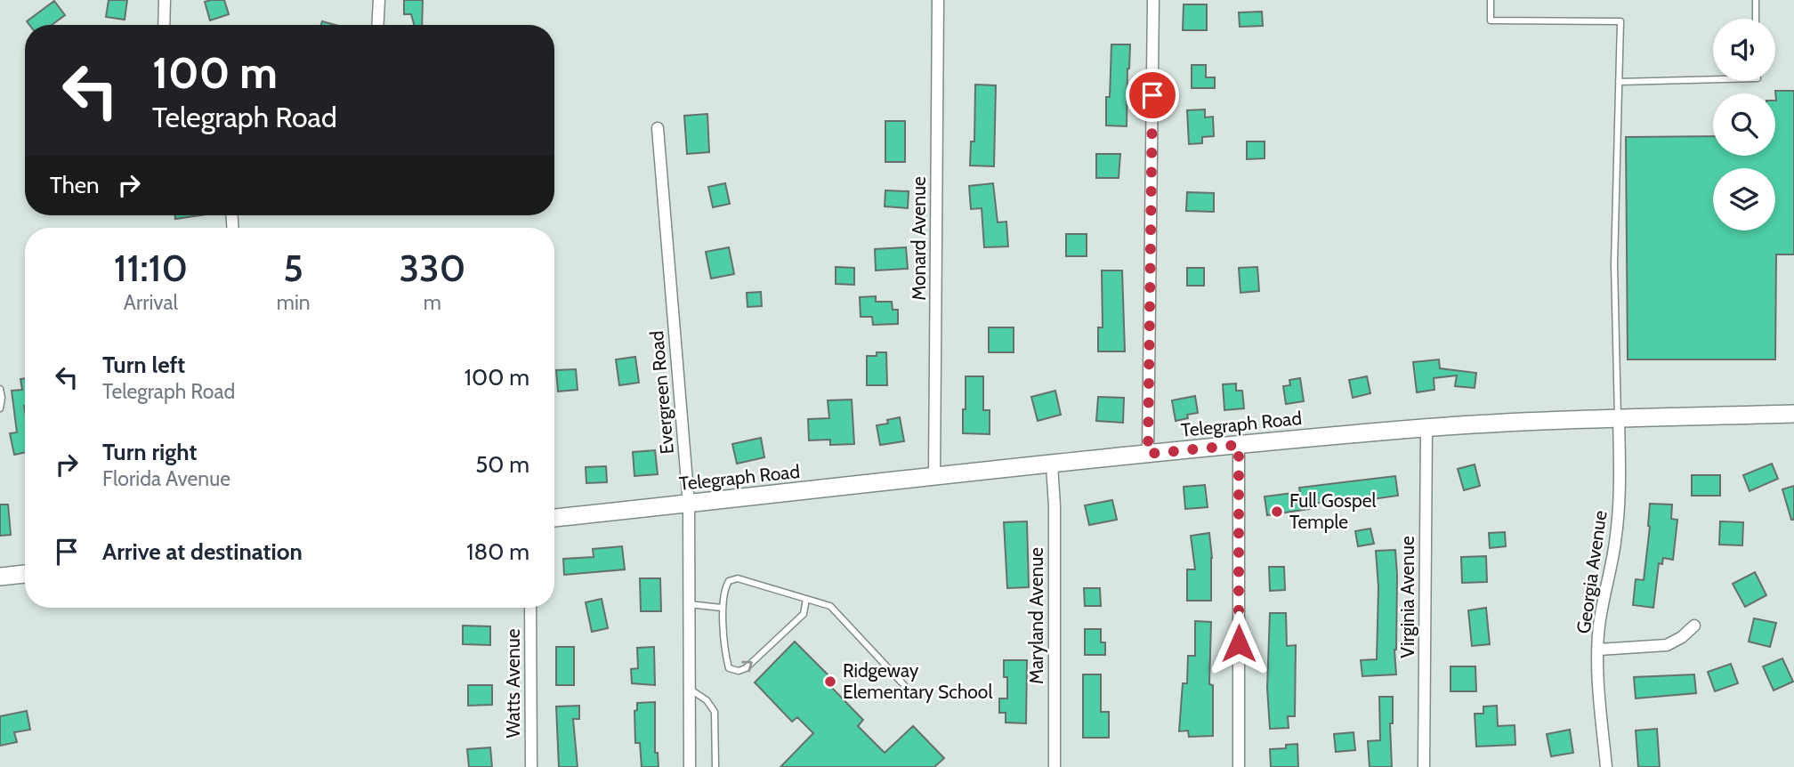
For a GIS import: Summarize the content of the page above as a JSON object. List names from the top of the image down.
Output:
{
  "streets": {
    "main road": ["Telegraph Road"],
    "street": [
      "Monard Avenue",
      "Evergreen Road",
      "Georgia Avenue",
      "Virginia Avenue",
      "Maryland Avenue",
      "Watts Avenue"
    ]
  },
  "crossings": [
    ["Monard Avenue", "Telegraph Road"],
    ["Evergreen Road", "Telegraph Road"],
    ["Telegraph Road", "Georgia Avenue"],
    ["Telegraph Road", "Virginia Avenue"],
    ["Telegraph Road", "Maryland Avenue"]
  ],
  "places": ["Full Gospel Temple", "Ridgeway Elementary School"],
  "page": {
    "turn": ["100 m", "Telegraph Road"],
    "then": "Then",
    "eta": [
      "11:10",
      "Arrival",
      "5",
      "min",
      "330",
      "m"
    ],
    "list": [
      {
        "name": "Turn left",
        "note": "Telegraph Road",
        "value": "100 m"
      },
      {
        "name": "Turn right",
        "note": "Florida Avenue",
        "value": "50 m"
      },
      {
        "name": "Arrive at destination",
        "value": "180 m"
      }
    ]
  }
}
